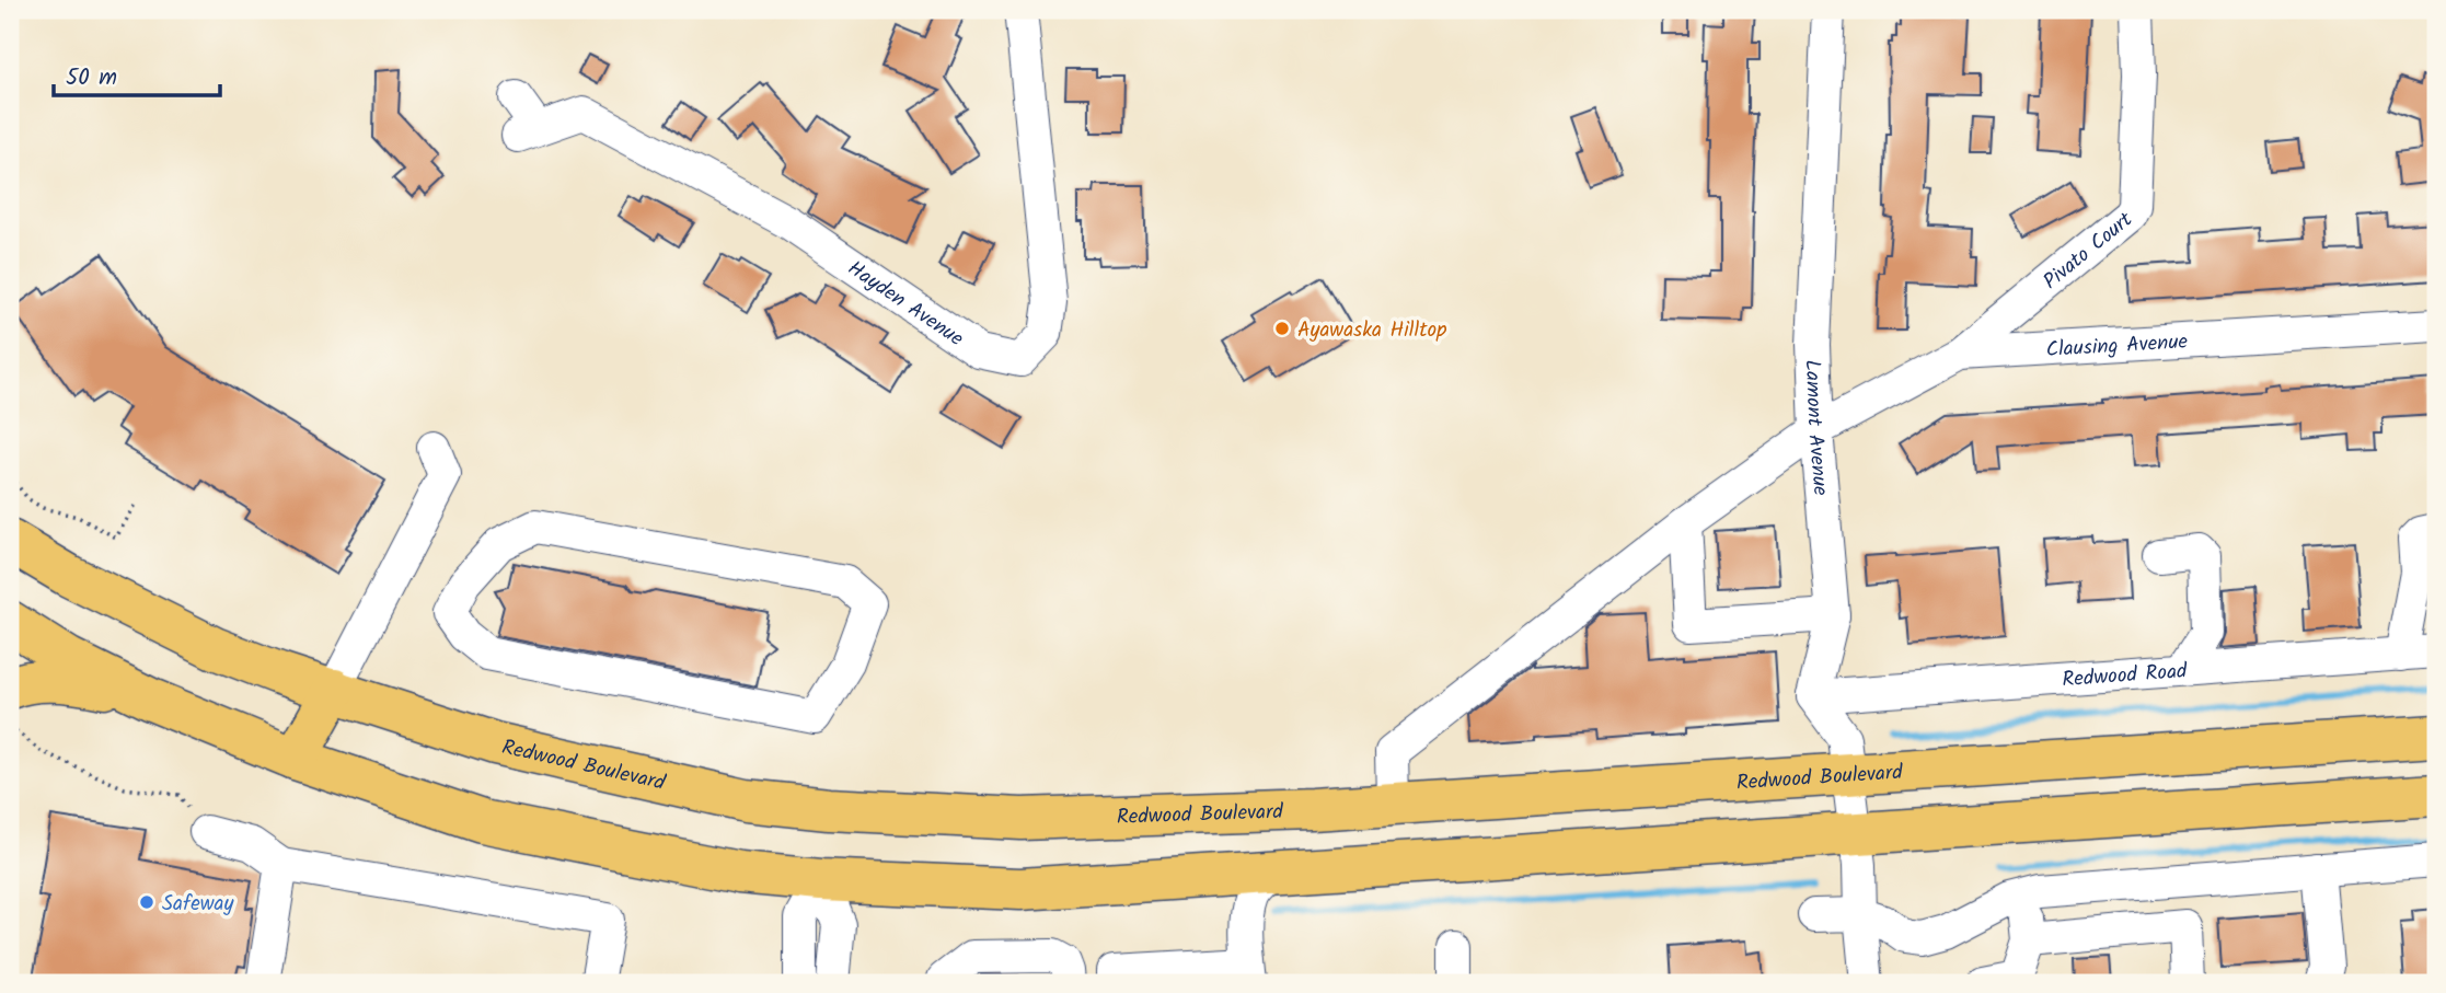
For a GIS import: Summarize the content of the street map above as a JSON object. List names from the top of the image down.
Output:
{
  "streets": {
    "main road": ["Redwood Boulevard"],
    "street": [
      "Pivato Court",
      "Hayden Avenue",
      "Clausing Avenue",
      "Lamont Avenue",
      "Redwood Road"
    ]
  },
  "crossings": [
    ["Pivato Court", "Clausing Avenue"],
    ["Clausing Avenue", "Lamont Avenue"],
    ["Clausing Avenue", "Redwood Boulevard"],
    ["Lamont Avenue", "Redwood Road"]
  ],
  "places": ["Ayawaska Hilltop", "Safeway"],
  "scale_bar": "50 m"
}
